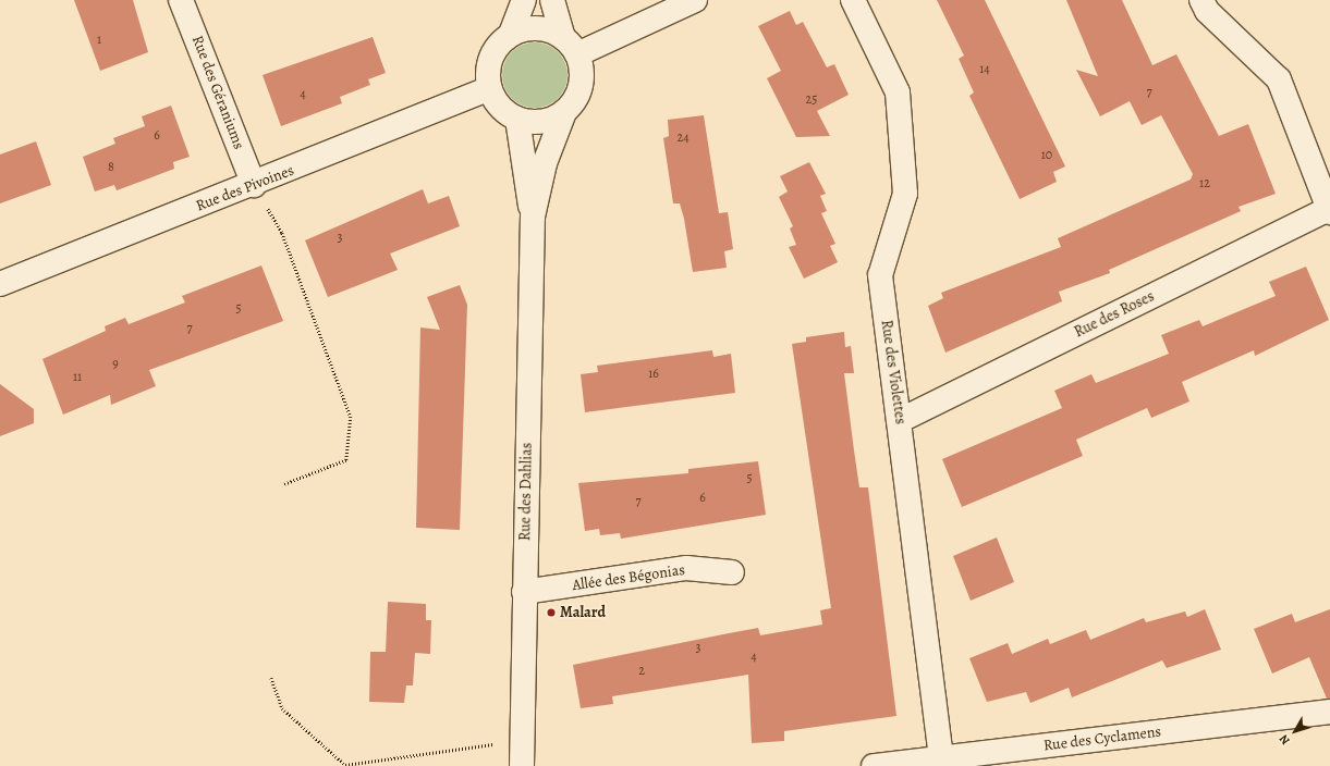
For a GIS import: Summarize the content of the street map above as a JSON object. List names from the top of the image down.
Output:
{
  "streets": {
    "street": [
      "Rue des Géraniums",
      "Rue des Pivoines",
      "Rue des Roses",
      "Rue des Violettes",
      "Rue des Dahlias",
      "Allée des Bégonias",
      "Rue des Cyclamens"
    ]
  },
  "crossings": [
    ["Rue des Géraniums", "Rue des Pivoines"],
    ["Rue des Pivoines", "Rue des Dahlias"],
    ["Rue des Roses", "Rue des Violettes"],
    ["Rue des Violettes", "Rue des Cyclamens"],
    ["Rue des Dahlias", "Allée des Bégonias"]
  ],
  "places": ["Malard"],
  "house_numbers": [
    "1",
    "14",
    "7",
    "4",
    "25",
    "6",
    "24",
    "10",
    "8",
    "12",
    "3",
    "5",
    "7",
    "9",
    "16",
    "11",
    "5",
    "6",
    "7",
    "3",
    "4",
    "2"
  ],
  "north": "bottom left"
}
